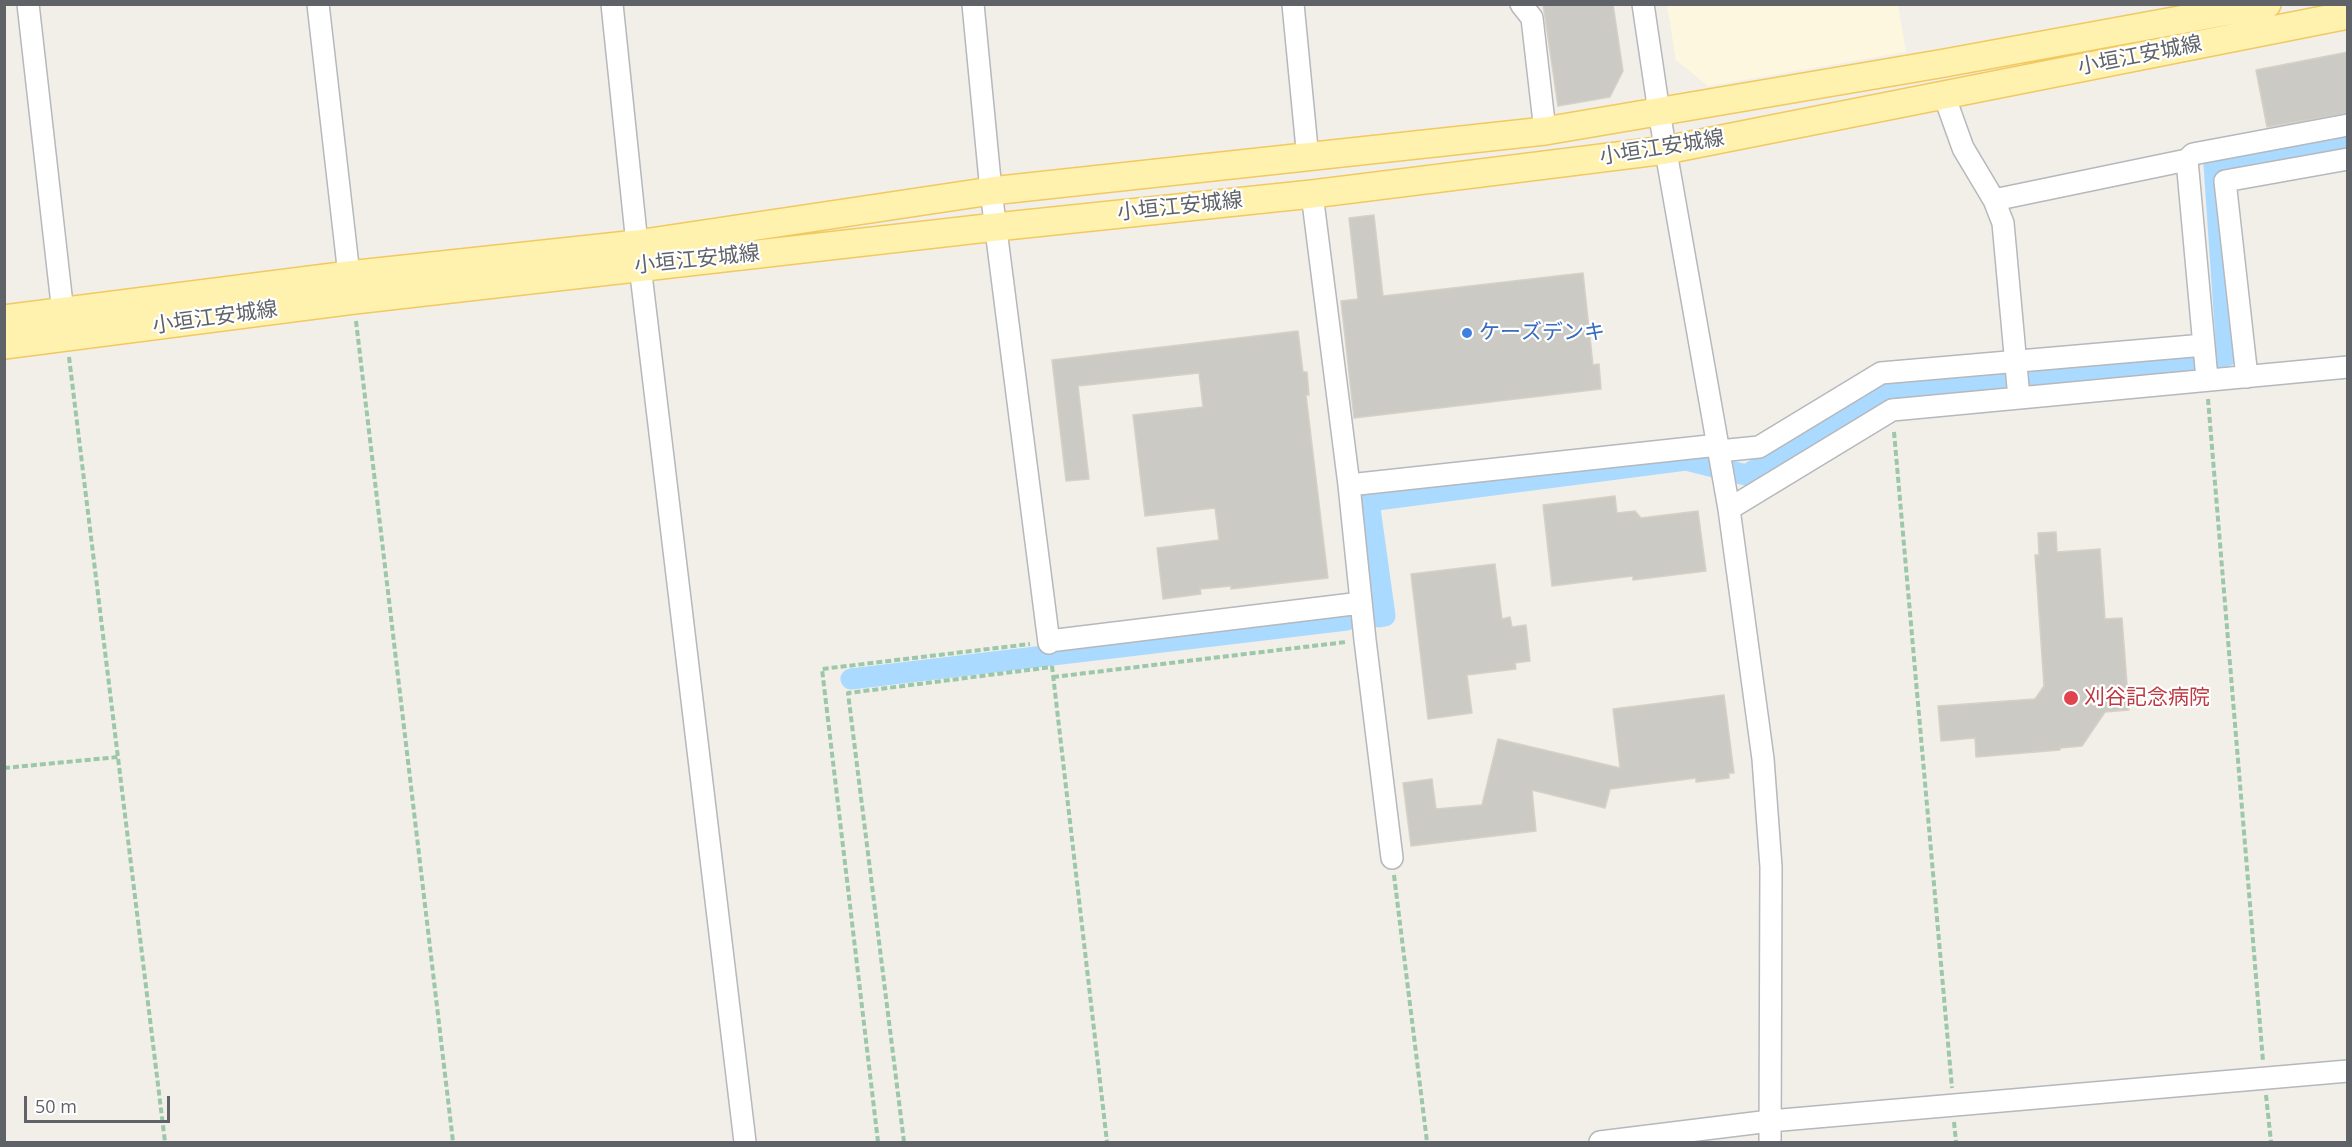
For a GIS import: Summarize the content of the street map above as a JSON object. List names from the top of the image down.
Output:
{
  "streets": {
    "main road": ["小垣江安城線"]
  },
  "places": ["ケーズデンキ", "刈谷記念病院"],
  "scale_bar": "50 m"
}
